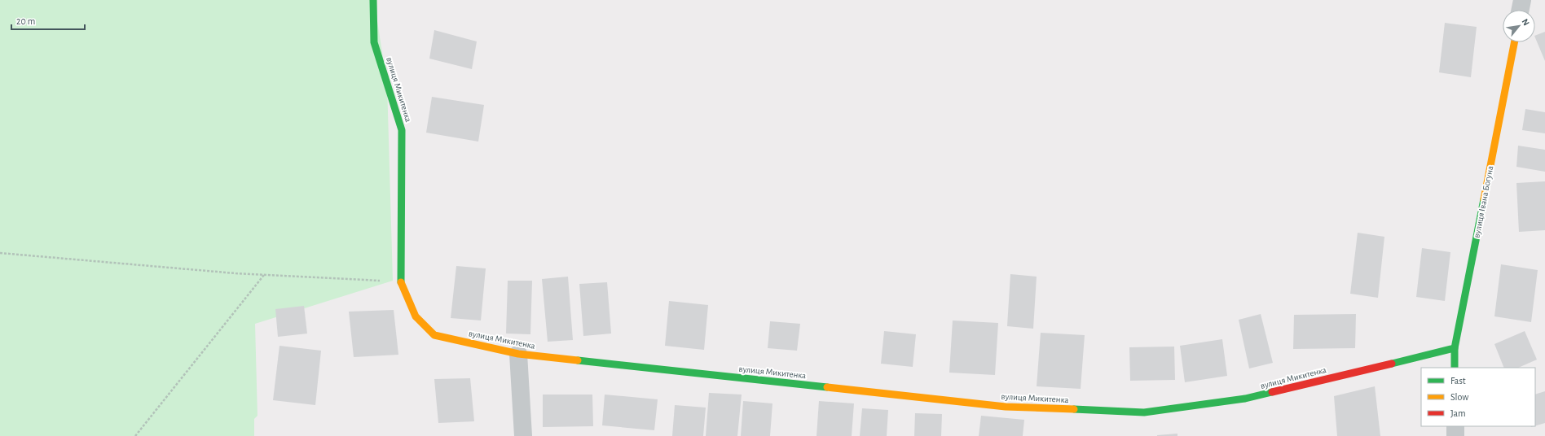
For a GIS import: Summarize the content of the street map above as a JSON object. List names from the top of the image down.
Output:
{
  "streets": {
    "street": ["вулиця Микитенка", "вулиця Івана Богуна"]
  },
  "crossings": [
    ["вулиця Микитенка", "вулиця Івана Богуна"]
  ],
  "legend": ["Fast", "Slow", "Jam"],
  "scale_bar": "20 m",
  "north": "top right"
}
